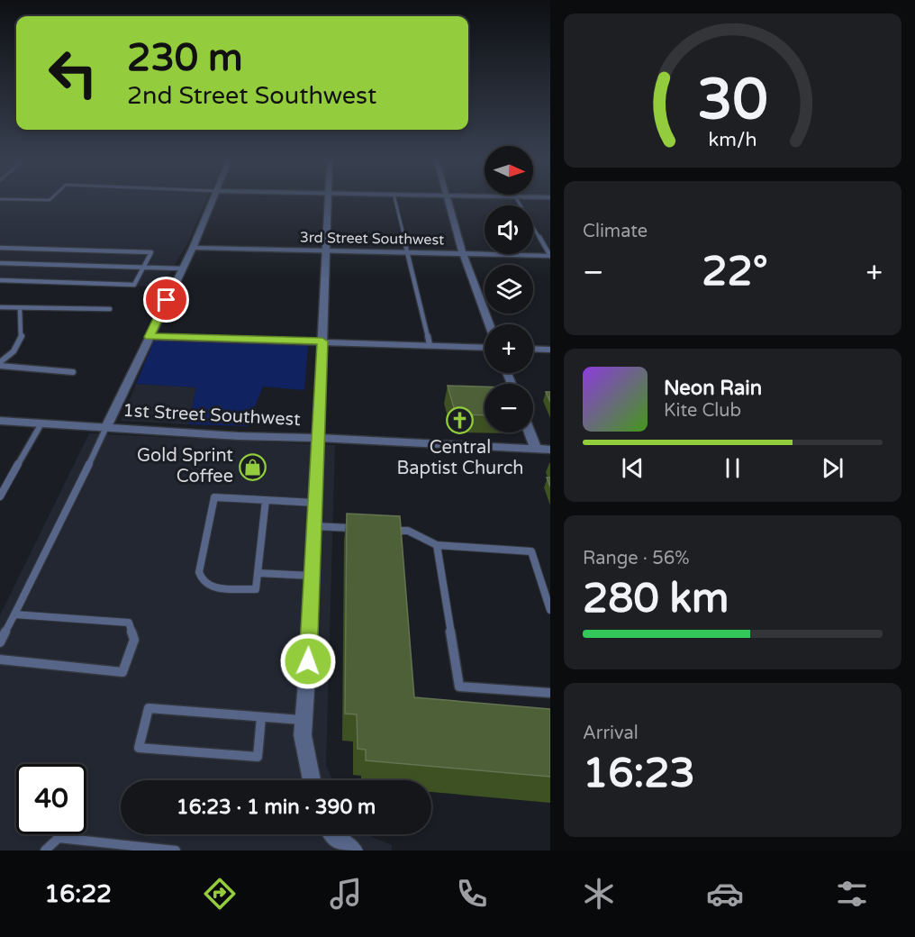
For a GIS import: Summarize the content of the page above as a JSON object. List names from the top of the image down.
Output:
{
  "streets": {
    "street": ["3rd Street Southwest", "1st Street Southwest"]
  },
  "places": {
    "church": ["Central Baptist Church"],
    "shop": ["Gold Sprint Coffee"]
  },
  "north": "right",
  "page": {
    "turn": ["230 m", "2nd Street Southwest"],
    "map_buttons": ["+", "−"],
    "tile": [
      "Climate",
      ["Range · 56%", "280 km"],
      ["Arrival", "16:23"]
    ],
    "heat": ["−", "22°", "+"],
    "song": ["Neon Rain", "Kite Club"],
    "limit": "40",
    "trip": "16:23 · 1 min · 390 m",
    "tabs": "16:22",
    "gauge": ["30", "km/h"]
  }
}
